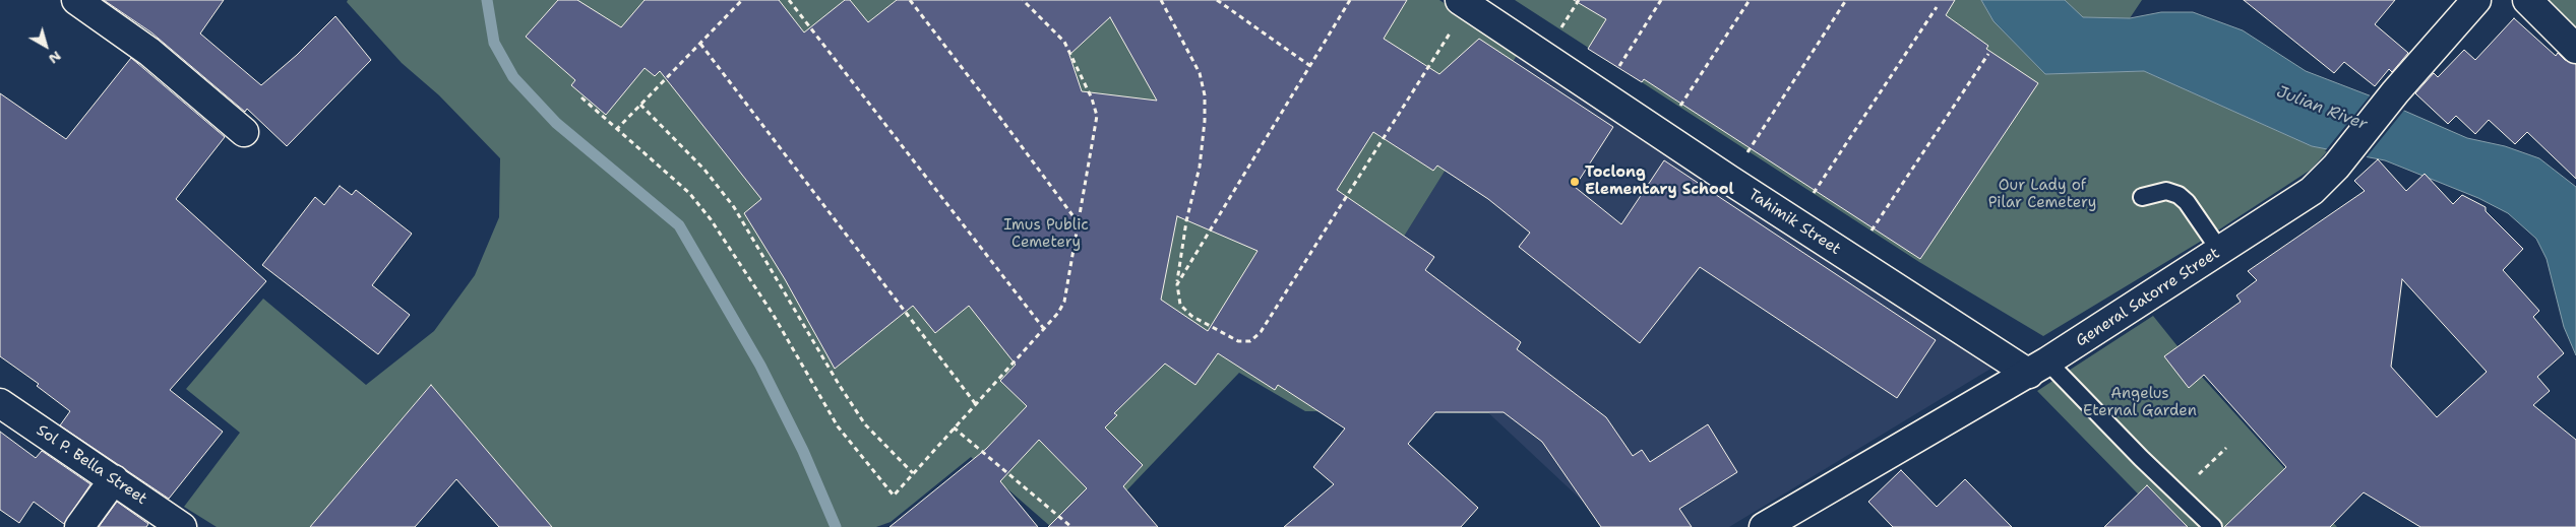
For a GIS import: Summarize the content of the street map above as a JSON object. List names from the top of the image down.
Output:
{
  "streets": {
    "street": ["Tahimik Street", "General Satorre Street", "Sol P. Bella Street"]
  },
  "crossings": [
    ["Tahimik Street", "General Satorre Street"]
  ],
  "water": ["Julian River"],
  "parks": ["Our Lady of Pilar Cemetery", "Imus Public Cemetery", "Angelus Eternal Garden"],
  "places": ["Toclong Elementary School"],
  "north": "bottom right"
}
